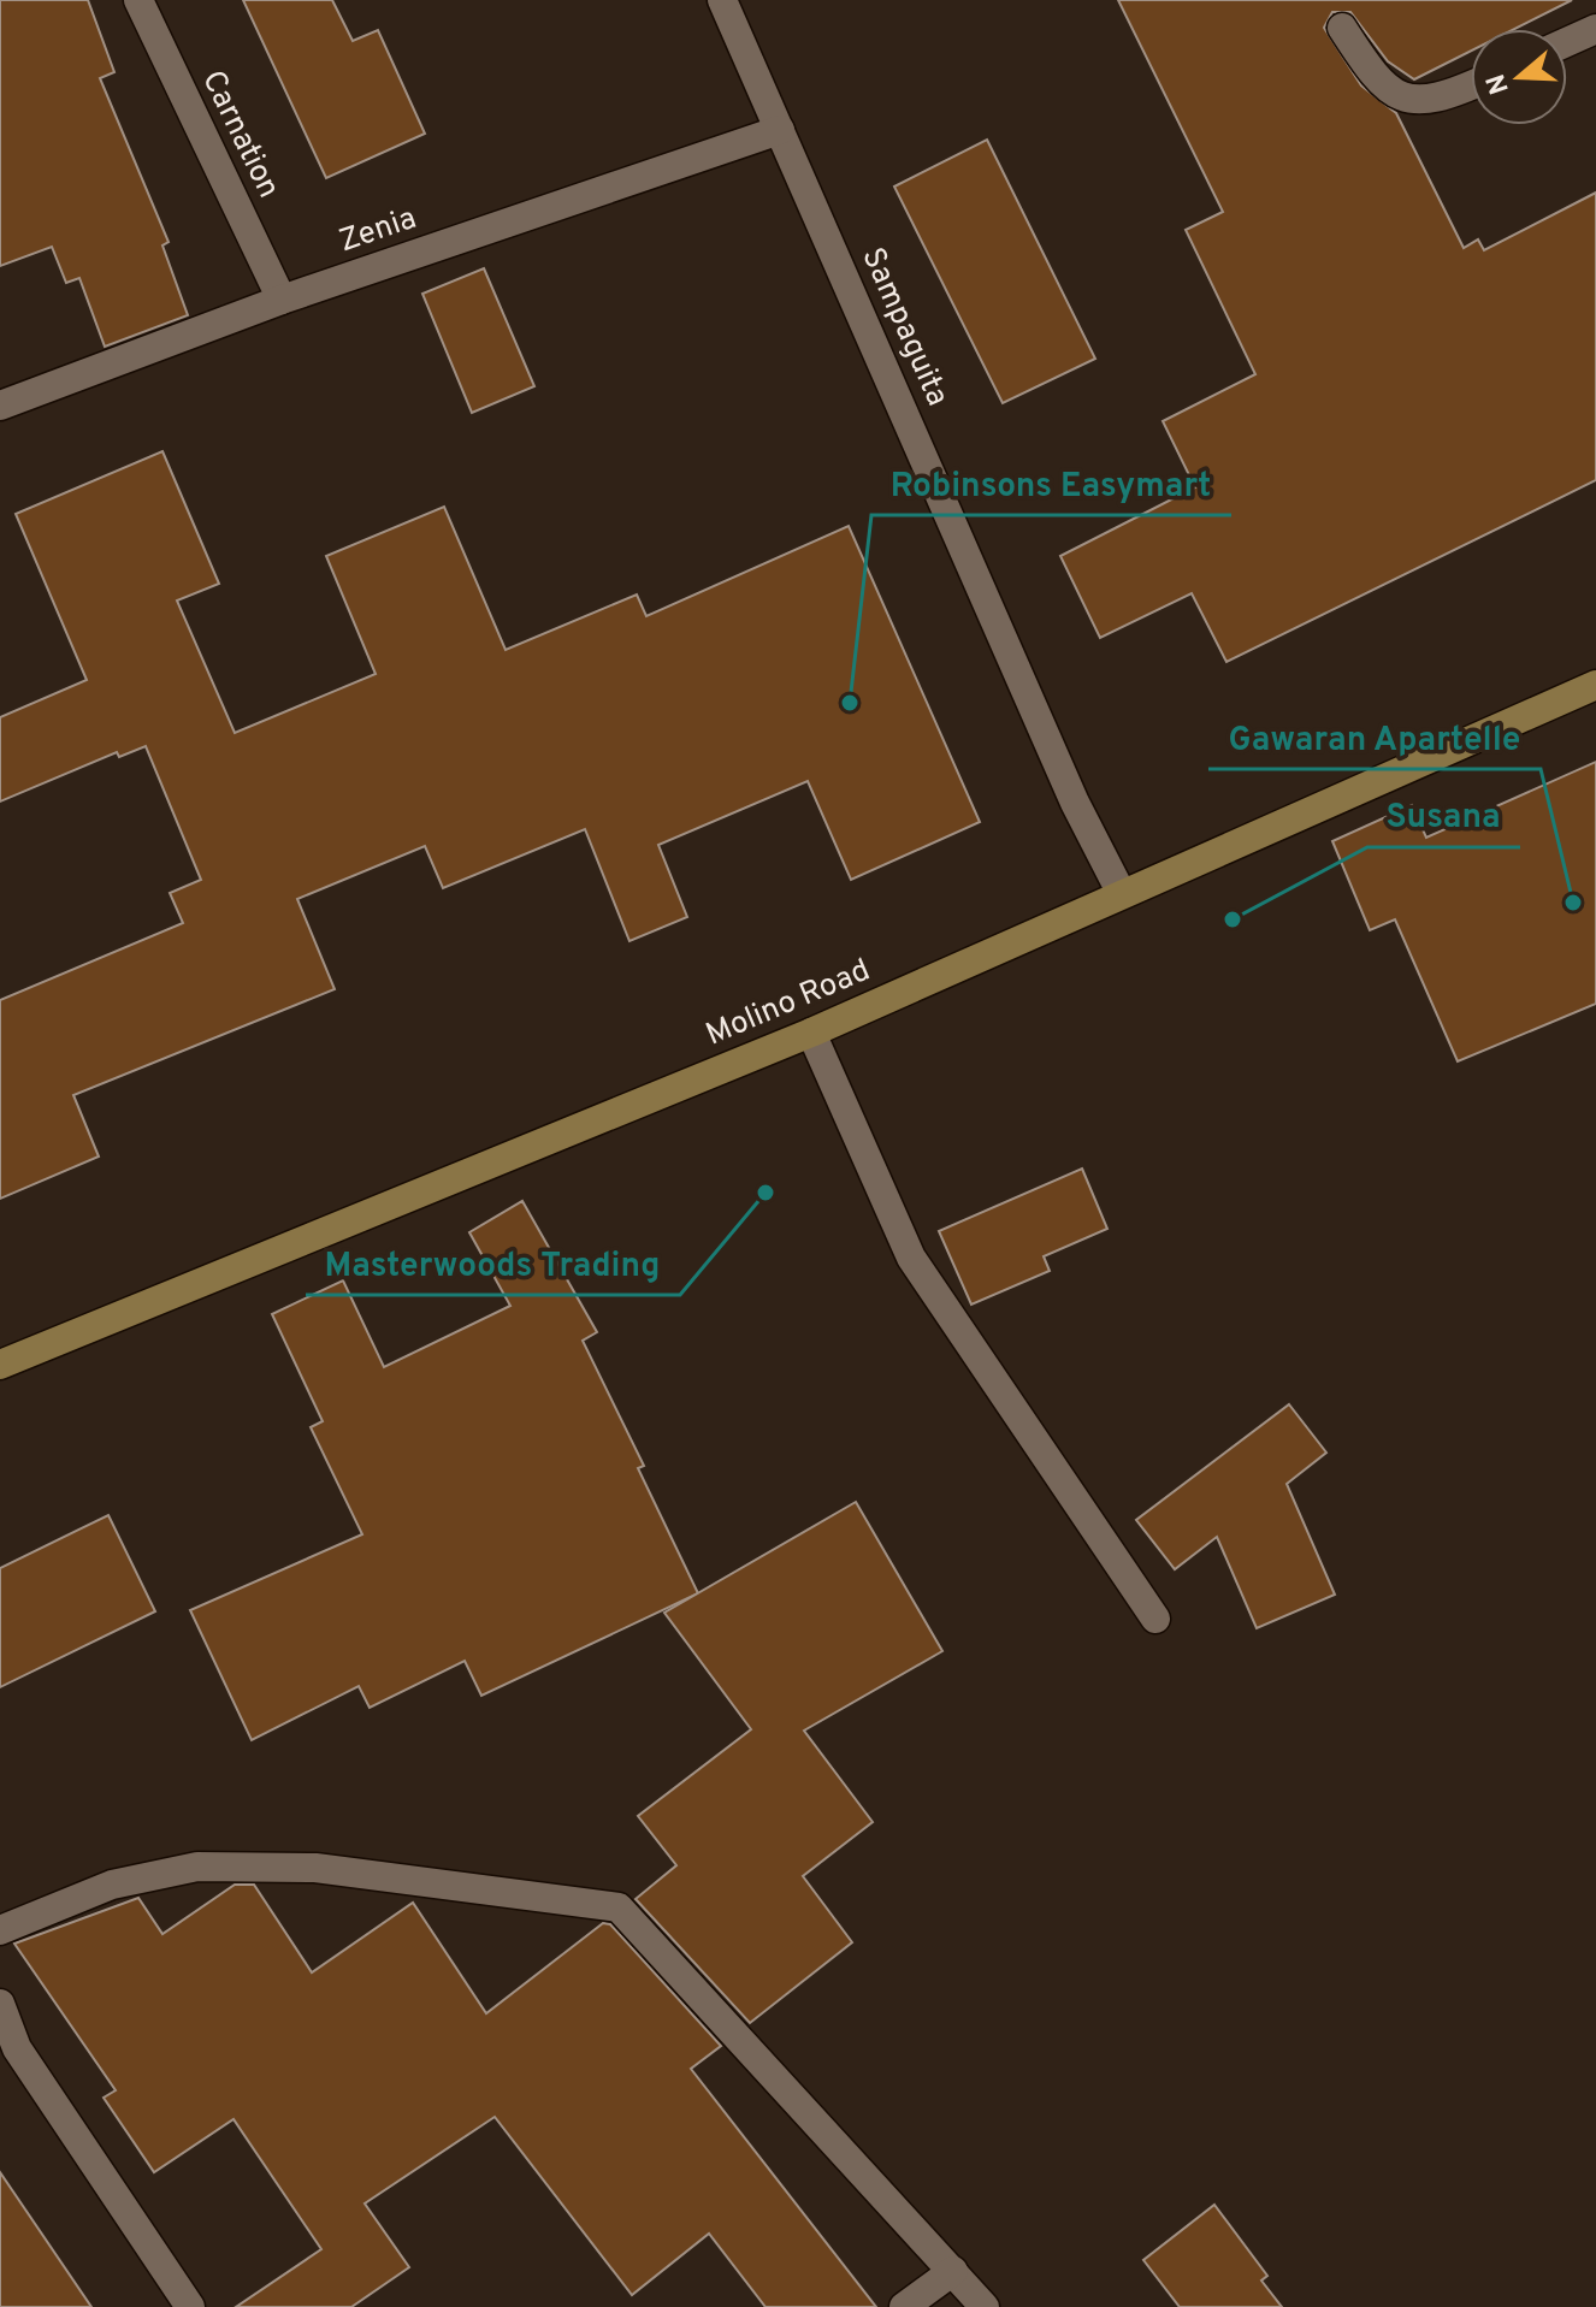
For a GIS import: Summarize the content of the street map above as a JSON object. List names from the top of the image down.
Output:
{
  "streets": {
    "main road": ["Molino Road"],
    "street": ["Carnation", "Zenia", "Sampaguita"]
  },
  "crossings": [
    ["Carnation", "Zenia"],
    ["Zenia", "Sampaguita"],
    ["Sampaguita", "Molino Road"]
  ],
  "places": [
    "Robinsons Easymart",
    "Gawaran Apartelle",
    "Susana",
    "Masterwoods Trading"
  ],
  "north": "left"
}
